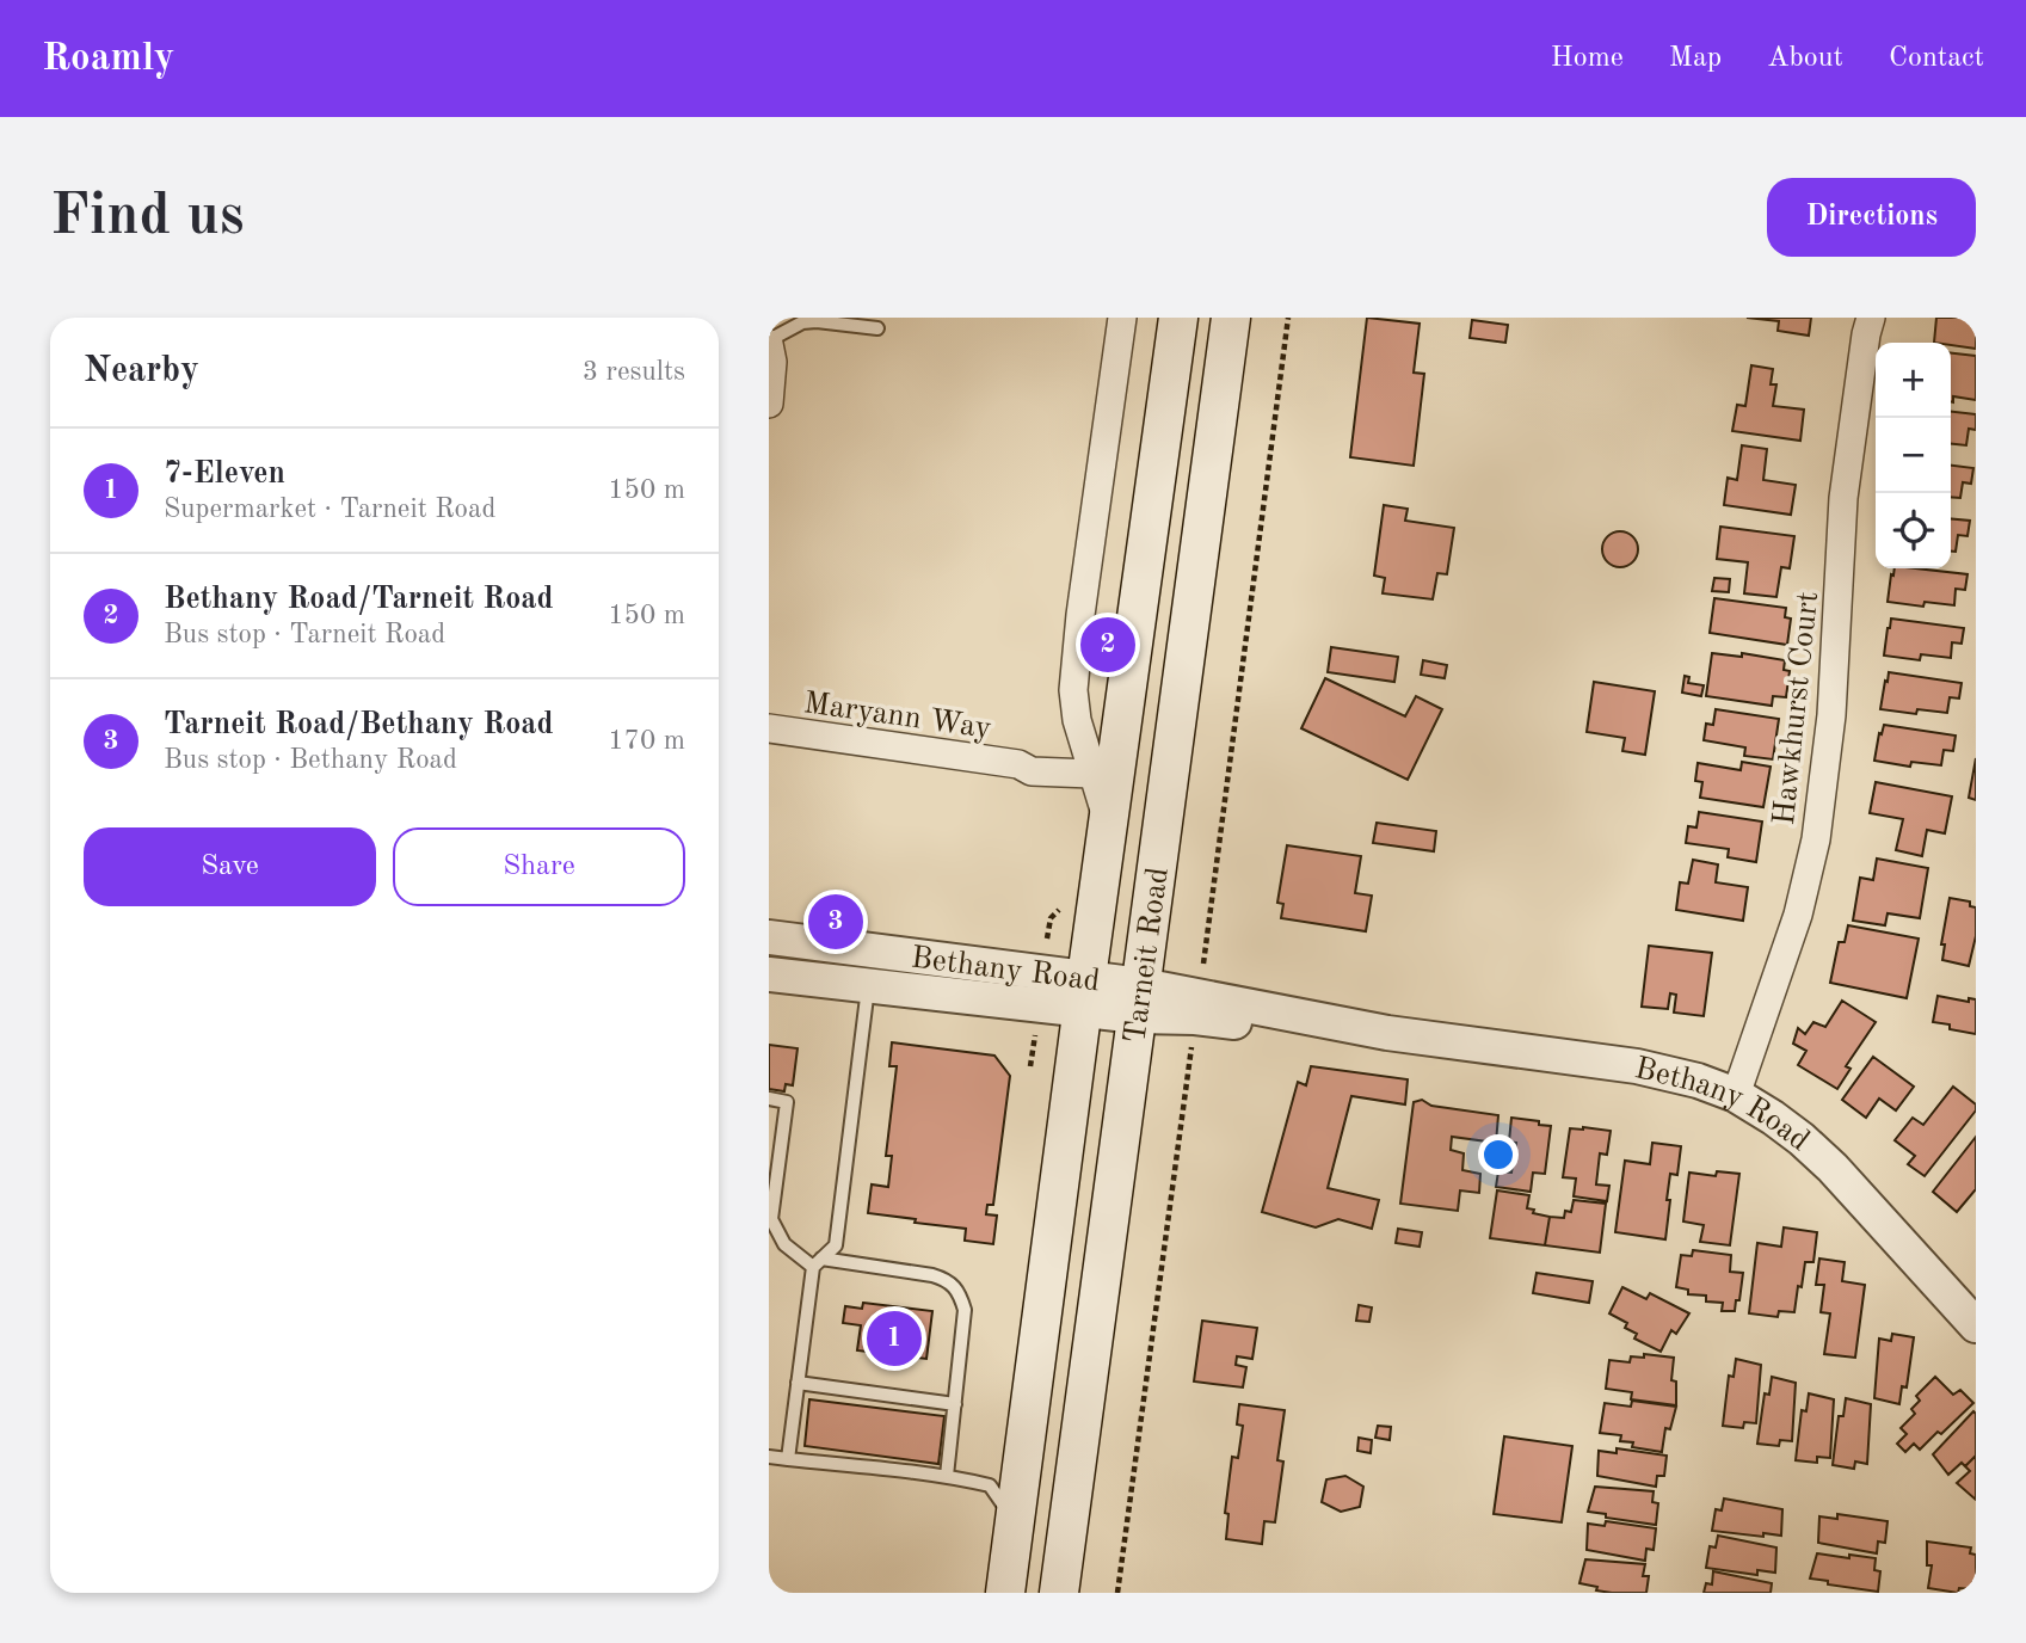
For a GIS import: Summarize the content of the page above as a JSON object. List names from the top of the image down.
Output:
{
  "streets": {
    "main road": ["Tarneit Road"],
    "street": ["Hawkhurst Court", "Maryann Way", "Bethany Road"]
  },
  "crossings": [
    ["Hawkhurst Court", "Bethany Road"],
    ["Maryann Way", "Tarneit Road"],
    ["Tarneit Road", "Bethany Road"]
  ],
  "page": {
    "header": "Roamly",
    "nav": [
      "Home",
      "Map",
      "About",
      "Contact"
    ],
    "buttons": [
      "Directions",
      ["Save", "Share"]
    ],
    "title": "Find us",
    "heading": ["Nearby", "3 results"],
    "map_buttons": ["+", "−"],
    "list": [
      {
        "mark": "1",
        "name": "7-Eleven",
        "note": "Supermarket · Tarneit Road",
        "value": "150 m"
      },
      {
        "mark": "2",
        "name": "Bethany Road/Tarneit Road",
        "note": "Bus stop · Tarneit Road",
        "value": "150 m"
      },
      {
        "mark": "3",
        "name": "Tarneit Road/Bethany Road",
        "note": "Bus stop · Bethany Road",
        "value": "170 m"
      }
    ],
    "pins": ["2", "3", "1"]
  }
}
